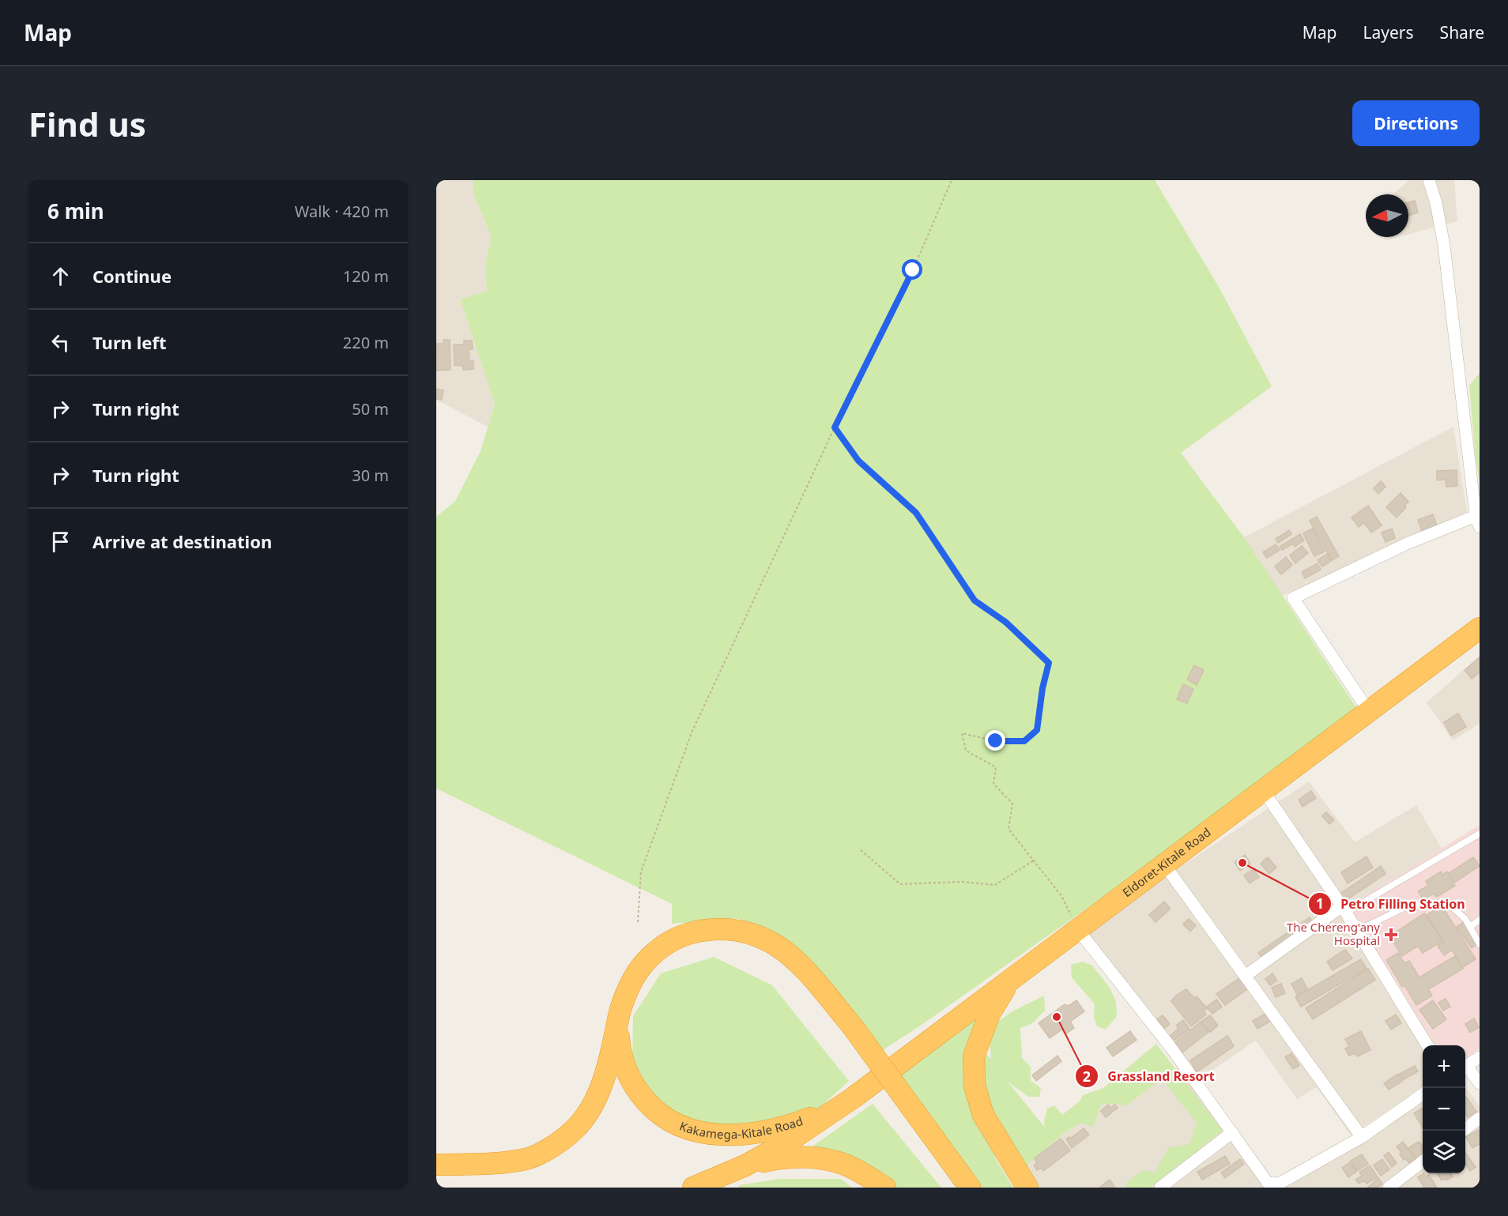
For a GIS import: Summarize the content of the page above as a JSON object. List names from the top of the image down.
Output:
{
  "streets": {
    "highway": ["Eldoret-Kitale Road", "Kakamega-Kitale Road"]
  },
  "crossings": [
    ["Eldoret-Kitale Road", "Kakamega-Kitale Road"]
  ],
  "places": {
    "other": ["Petro Filling Station", "Grassland Resort"],
    "health": ["The Chereng'any Hospital"]
  },
  "north": "left",
  "page": {
    "header": "Map",
    "nav": ["Map", "Layers", "Share"],
    "buttons": "Directions",
    "title": "Find us",
    "heading": ["6 min", "Walk · 420 m"],
    "list": [
      ["Continue", "120 m"],
      ["Turn left", "220 m"],
      ["Turn right", "50 m"],
      ["Turn right", "30 m"],
      "Arrive at destination"
    ],
    "map_buttons": ["+", "−"]
  }
}
